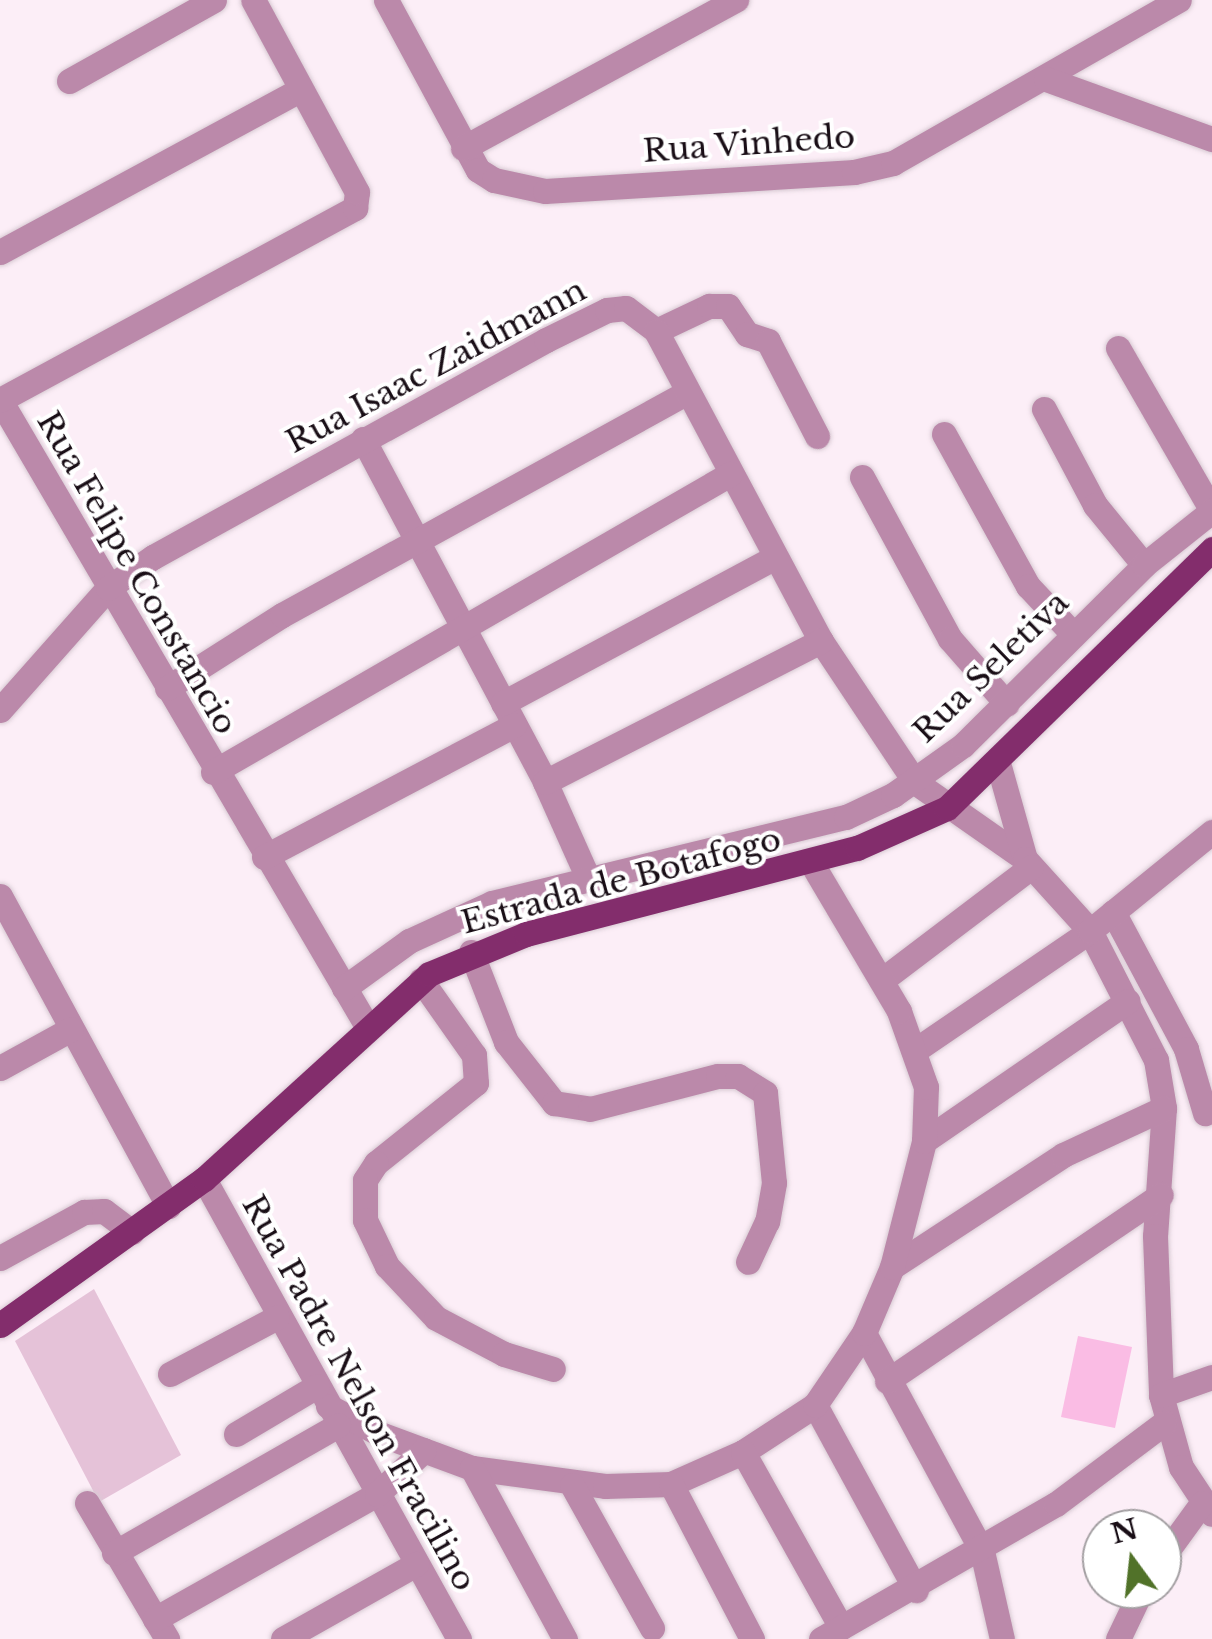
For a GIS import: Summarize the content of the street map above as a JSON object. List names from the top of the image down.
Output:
{
  "streets": {
    "main road": ["Estrada de Botafogo"],
    "street": [
      "Rua Vinhedo",
      "Rua Isaac Zaidmann",
      "Rua Felipe Constancio",
      "Rua Seletiva",
      "Rua Padre Nelson Fracilino"
    ]
  },
  "crossings": [
    ["Rua Isaac Zaidmann", "Rua Felipe Constancio"],
    ["Rua Felipe Constancio", "Rua Seletiva"],
    ["Rua Felipe Constancio", "Estrada de Botafogo"],
    ["Estrada de Botafogo", "Rua Padre Nelson Fracilino"]
  ],
  "north": "top"
}
